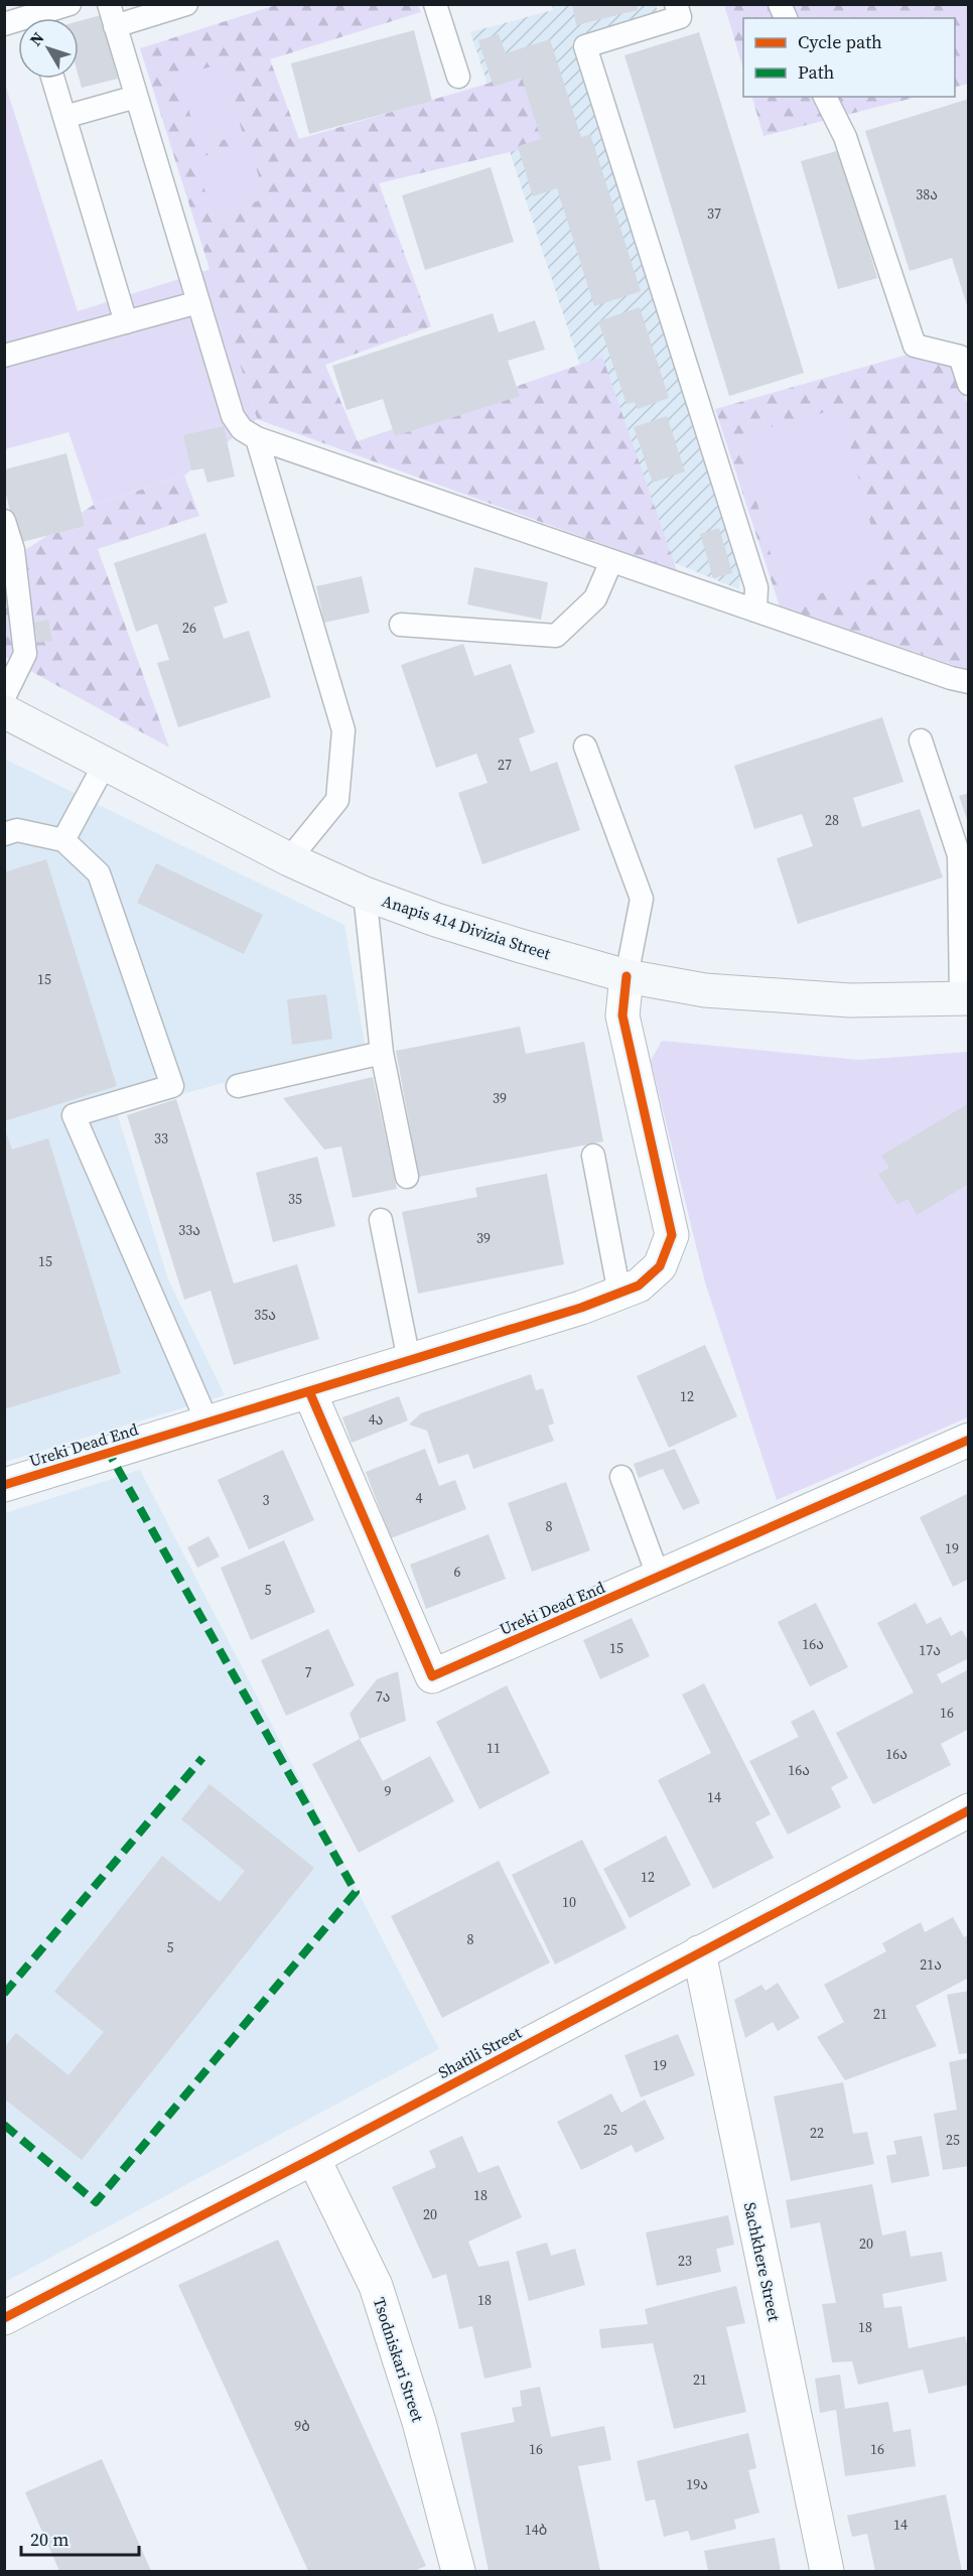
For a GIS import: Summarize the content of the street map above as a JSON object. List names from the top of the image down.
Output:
{
  "streets": {
    "main road": ["Anapis 414 Divizia Street"],
    "street": [
      "Ureki Dead End",
      "Shatili Street",
      "Sachkhere Street",
      "Tsodniskari Street"
    ]
  },
  "crossings": [
    ["Anapis 414 Divizia Street", "Ureki Dead End"],
    ["Shatili Street", "Sachkhere Street"],
    ["Shatili Street", "Tsodniskari Street"]
  ],
  "house_numbers": [
    "38ა",
    "37",
    "26",
    "27",
    "28",
    "15",
    "39",
    "33",
    "35",
    "33ა",
    "39",
    "15",
    "35ა",
    "12",
    "4ა",
    "4",
    "3",
    "8",
    "19",
    "6",
    "5",
    "16ა",
    "15",
    "17ა",
    "7",
    "7ა",
    "16",
    "11",
    "16ა",
    "16ა",
    "9",
    "14",
    "12",
    "10",
    "8",
    "5",
    "21ა",
    "21",
    "19",
    "25",
    "22",
    "25",
    "18",
    "20",
    "20",
    "23",
    "18",
    "18",
    "21",
    "9ბ",
    "16",
    "16",
    "19ა",
    "14",
    "14ბ"
  ],
  "legend": ["Cycle path", "Path"],
  "scale_bar": "20 m",
  "north": "top left"
}
